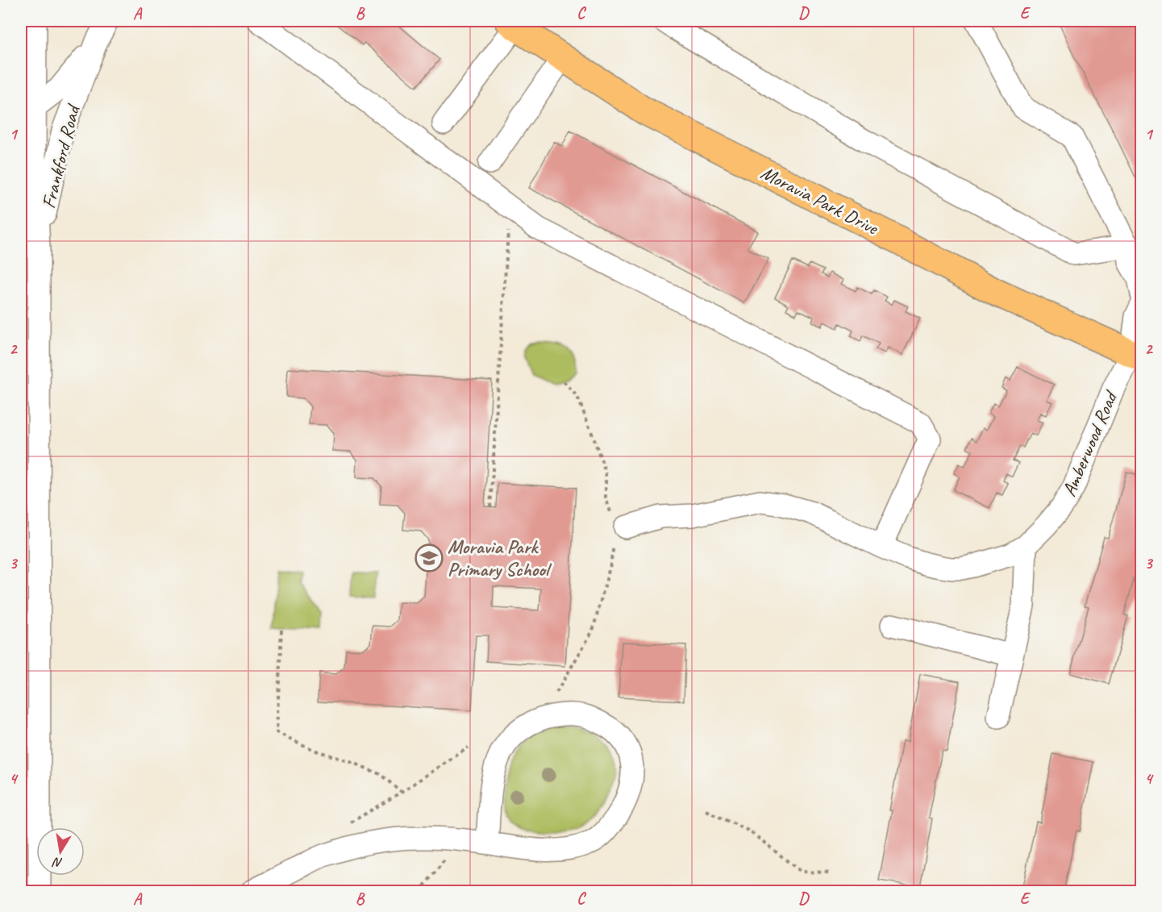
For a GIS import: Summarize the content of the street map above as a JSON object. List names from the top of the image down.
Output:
{
  "streets": {
    "main road": ["Moravia Park Drive"],
    "street": ["Frankford Road", "Amberwood Road"]
  },
  "crossings": [
    ["Moravia Park Drive", "Amberwood Road"]
  ],
  "places": {
    "school or university": ["Moravia Park Primary School"]
  },
  "north": "bottom",
  "grid": {
    "columns": [
      "A",
      "B",
      "C",
      "D",
      "E"
    ],
    "rows": [
      "1",
      "2",
      "3",
      "4"
    ]
  }
}
